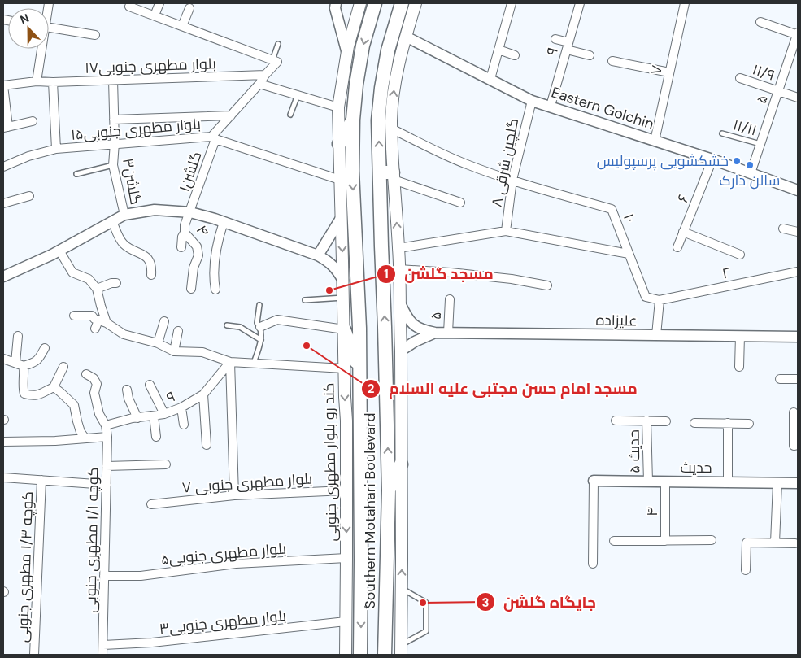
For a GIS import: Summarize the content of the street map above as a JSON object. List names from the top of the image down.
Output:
{
  "streets": {
    "main road": ["کند رو بلوار مطهری جنوبی", "ُSouthern Motahari Boulevard"],
    "street": [
      "۹",
      "بلوار مطهری جنوبی۱۷",
      "۷",
      "۱۱/۹",
      "۵",
      "Eastern Golchin",
      "بلوار مطهری جنوبی۱۵",
      "۸ گلچین شرقی",
      "گلشن۱",
      "گلشن۳",
      "۶",
      "۱۰",
      "۴",
      "۲",
      "علیزاده",
      "حدیث ۵",
      "حدیث",
      "۷ بلوار مطهری جنوبی",
      "کوچه ۱/۱ مطهری جنوبی",
      "۵بلوار مطهری جنوبی",
      "کوچه ۱/۳ مطهری جنوبی",
      "بلوار مطهری جنوبی۳"
    ],
    "lane": ["۱۱/۱۱"]
  },
  "crossings": [
    ["۹", "Eastern Golchin"],
    ["۹", "کوچه ۱/۱ مطهری جنوبی"],
    ["بلوار مطهری جنوبی۱۷", "گلشن۳"],
    ["۷", "Eastern Golchin"],
    ["۱۱/۹", "۵"],
    ["۵", "Eastern Golchin"],
    ["۵", "۱۱/۱۱"],
    ["۵", "علیزاده"],
    ["Eastern Golchin", "۸ گلچین شرقی"],
    ["Eastern Golchin", "۶"],
    ["بلوار مطهری جنوبی۱۵", "گلشن۱"],
    ["بلوار مطهری جنوبی۱۵", "گلشن۳"],
    ["بلوار مطهری جنوبی۱۵", "کند رو بلوار مطهری جنوبی"],
    ["۸ گلچین شرقی", "۱۰"],
    ["گلشن۱", "۴"],
    ["۱۰", "۲"],
    ["۴", "حدیث"],
    ["حدیث ۵", "حدیث"],
    ["کند رو بلوار مطهری جنوبی", "۷ بلوار مطهری جنوبی"],
    ["کند رو بلوار مطهری جنوبی", "۵بلوار مطهری جنوبی"],
    ["کند رو بلوار مطهری جنوبی", "بلوار مطهری جنوبی۳"],
    ["کوچه ۱/۱ مطهری جنوبی", "۵بلوار مطهری جنوبی"],
    ["کوچه ۱/۱ مطهری جنوبی", "بلوار مطهری جنوبی۳"]
  ],
  "places": [
    "خشکشویی پرسپولیس",
    "سالن دارک",
    "مسجد گلشن",
    "مسجد امام حسن مجتبی علیه السلام",
    "جایگاه گلشن"
  ],
  "north": "top"
}
